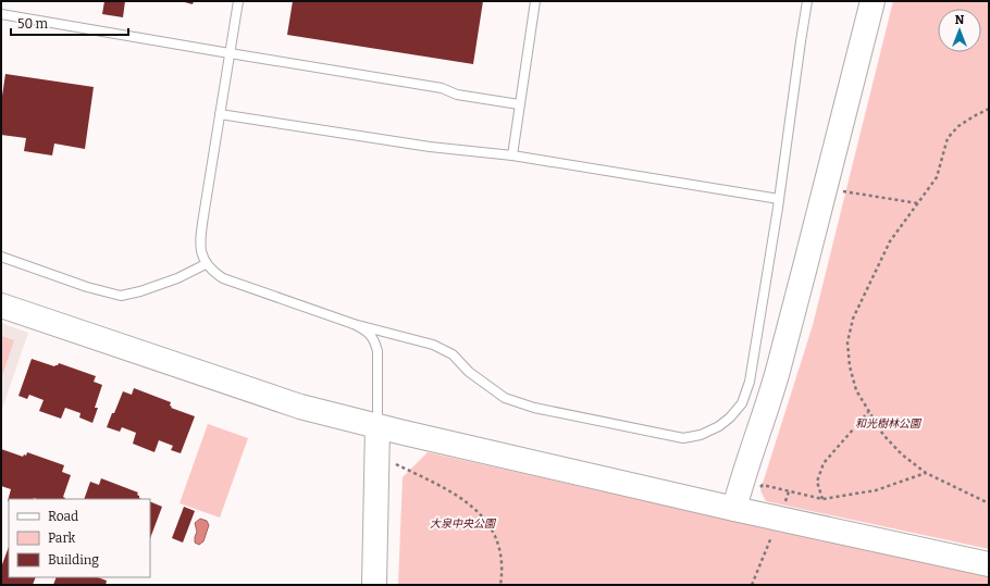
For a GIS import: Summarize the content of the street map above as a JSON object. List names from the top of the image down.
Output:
{
  "parks": ["和光樹林公園", "大泉中央公園"],
  "legend": ["Road", "Park", "Building"],
  "scale_bar": "50 m",
  "north": "top"
}
